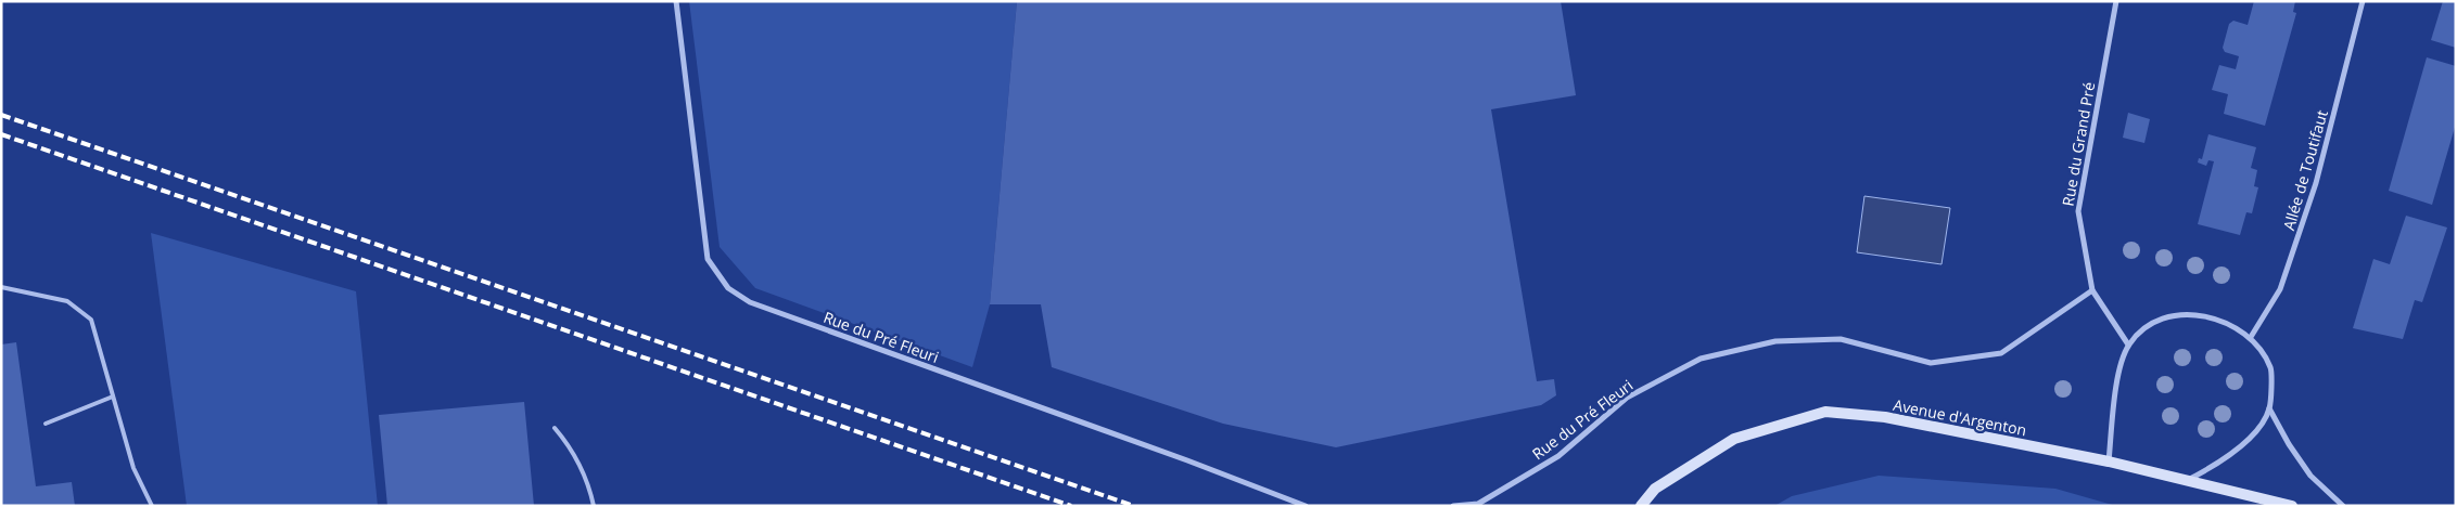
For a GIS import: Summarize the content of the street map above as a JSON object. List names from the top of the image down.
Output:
{
  "streets": {
    "main road": ["Avenue d'Argenton"],
    "street": ["Rue du Grand Pré", "Allée de Toutifaut", "Rue du Pré Fleuri"]
  },
  "crossings": [
    ["Rue du Grand Pré", "Allée de Toutifaut"],
    ["Rue du Grand Pré", "Rue du Pré Fleuri"],
    ["Rue du Grand Pré", "Avenue d'Argenton"],
    ["Allée de Toutifaut", "Avenue d'Argenton"]
  ]
}
